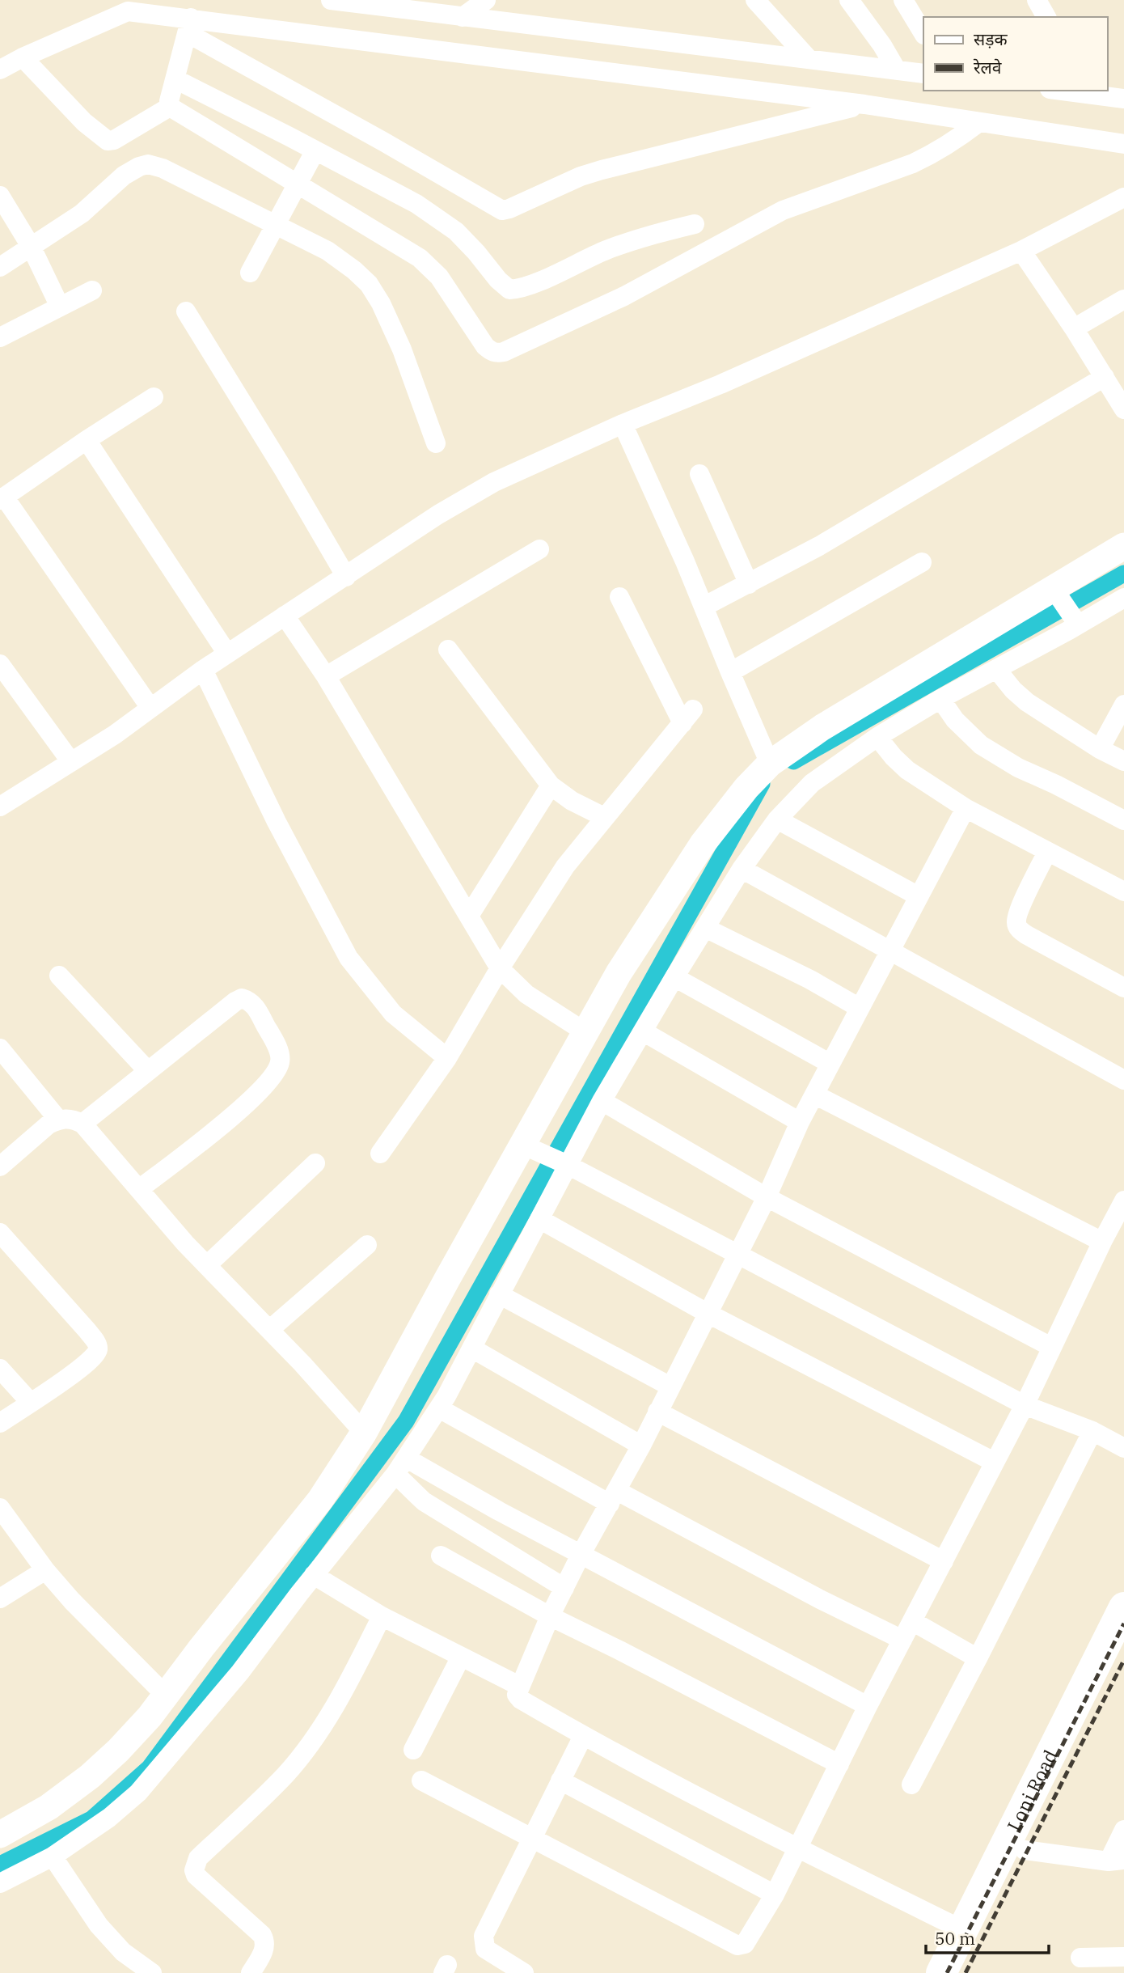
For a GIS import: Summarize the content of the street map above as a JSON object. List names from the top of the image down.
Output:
{
  "streets": {
    "highway": ["Loni Road"]
  },
  "legend": ["सड़क", "रेलवे"],
  "scale_bar": "50 m"
}
